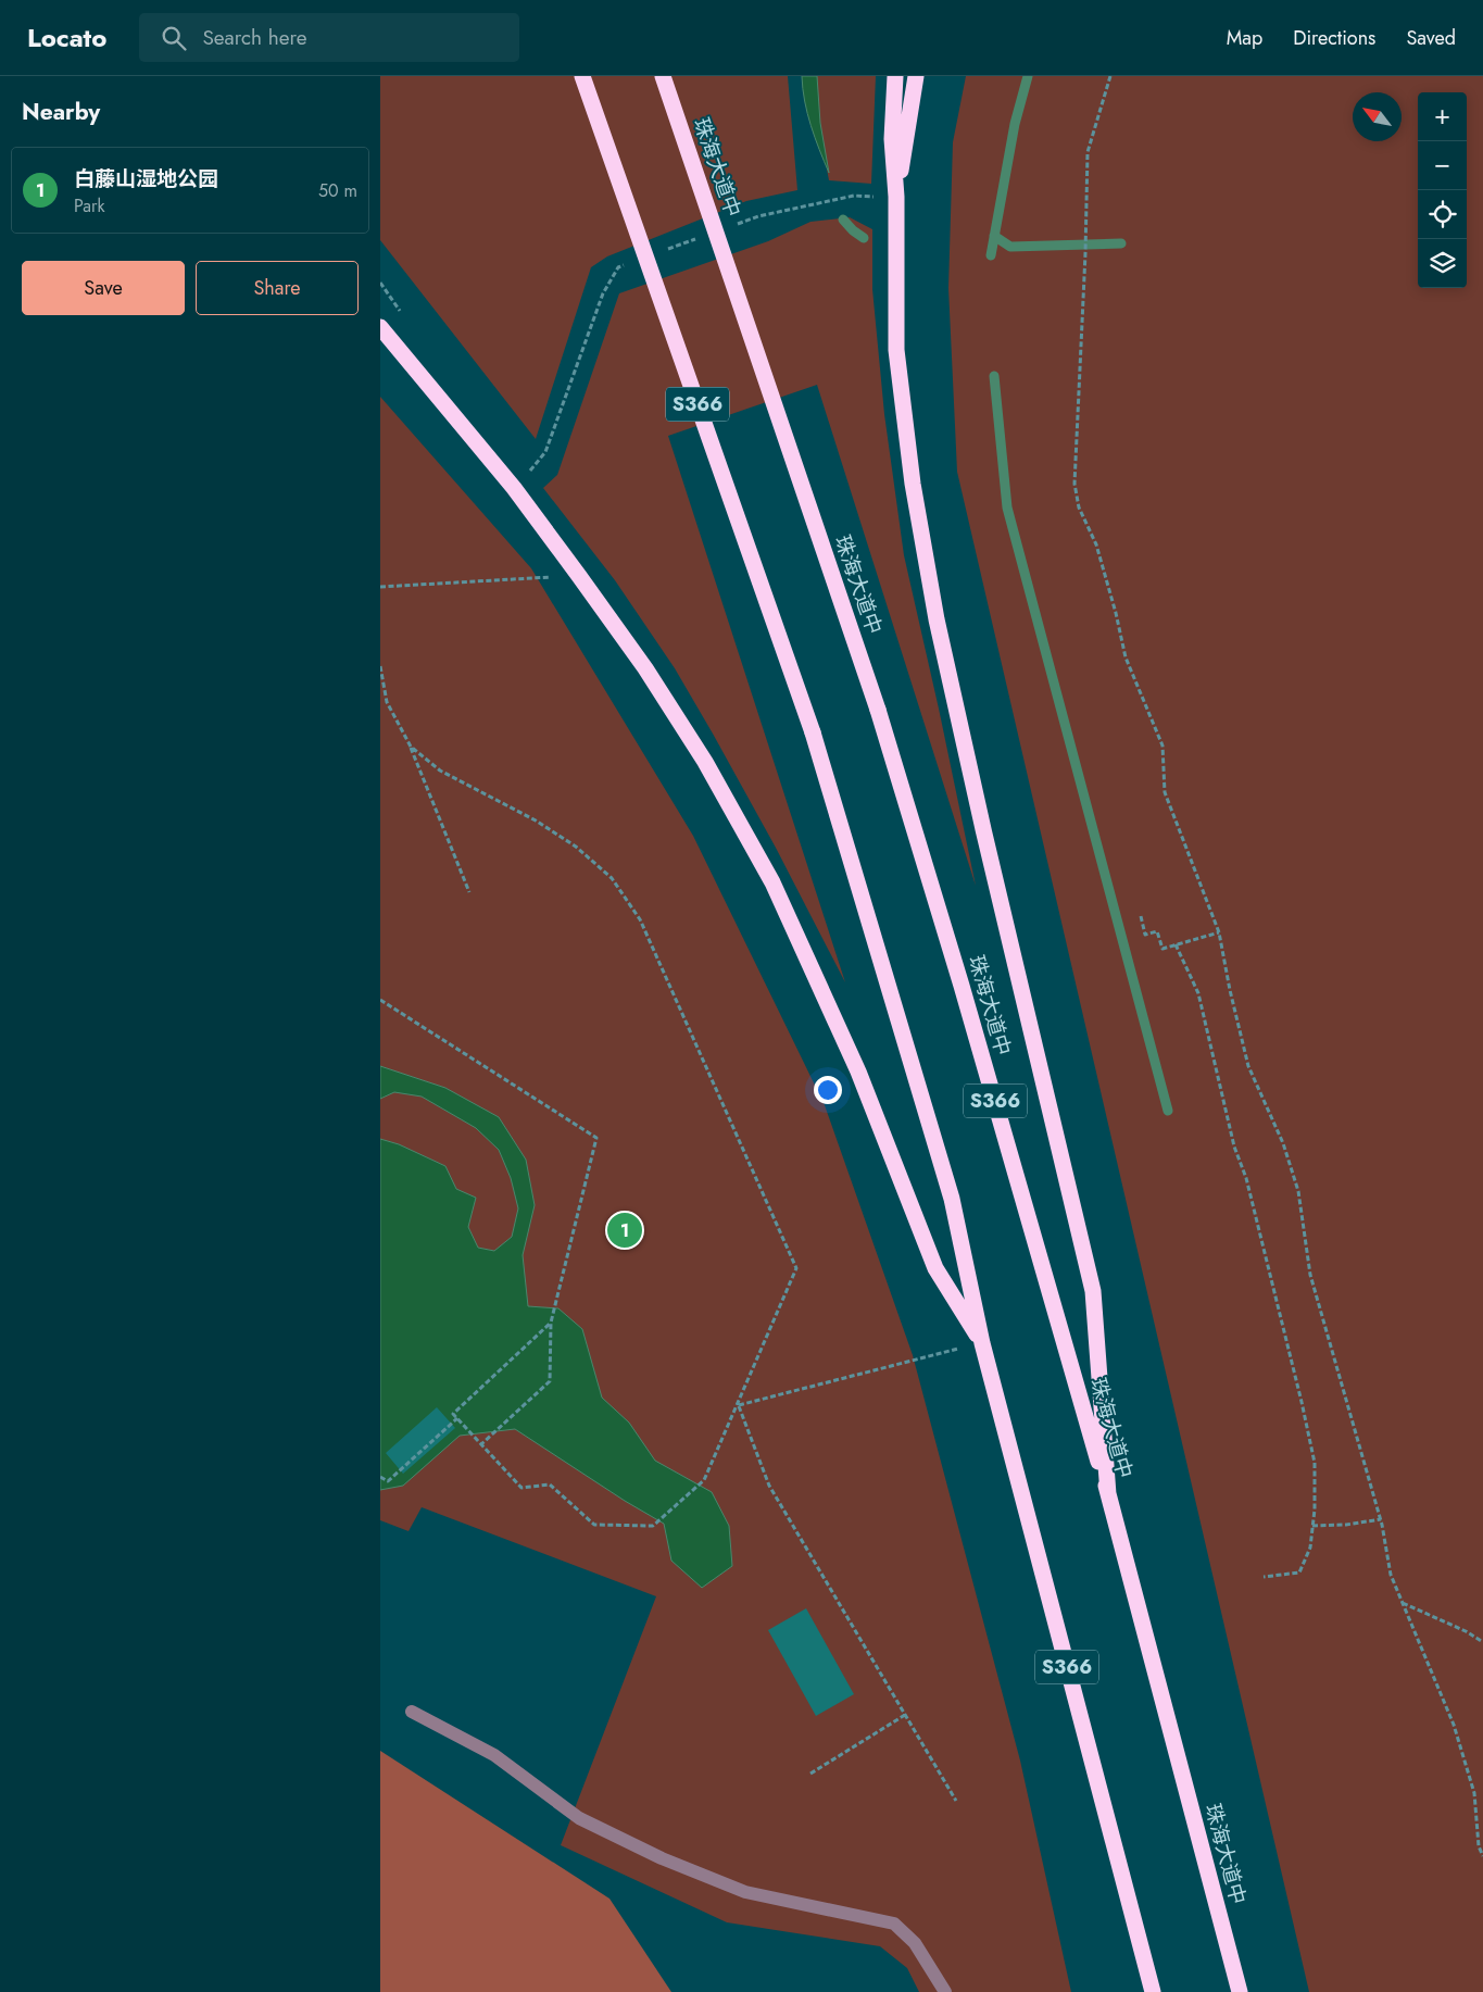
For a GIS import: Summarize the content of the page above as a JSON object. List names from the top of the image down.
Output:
{
  "streets": {
    "highway": ["珠海大道中", "S366"]
  },
  "north": "top left",
  "page": {
    "header": "Locato",
    "search": "Search here",
    "nav": ["Map", "Directions", "Saved"],
    "heading": "Nearby",
    "map_buttons": ["+", "−"],
    "list": [
      {
        "mark": "1",
        "name": "白藤山湿地公园",
        "note": "Park",
        "value": "50 m"
      }
    ],
    "buttons": ["Save", "Share"],
    "pins": "1"
  }
}
